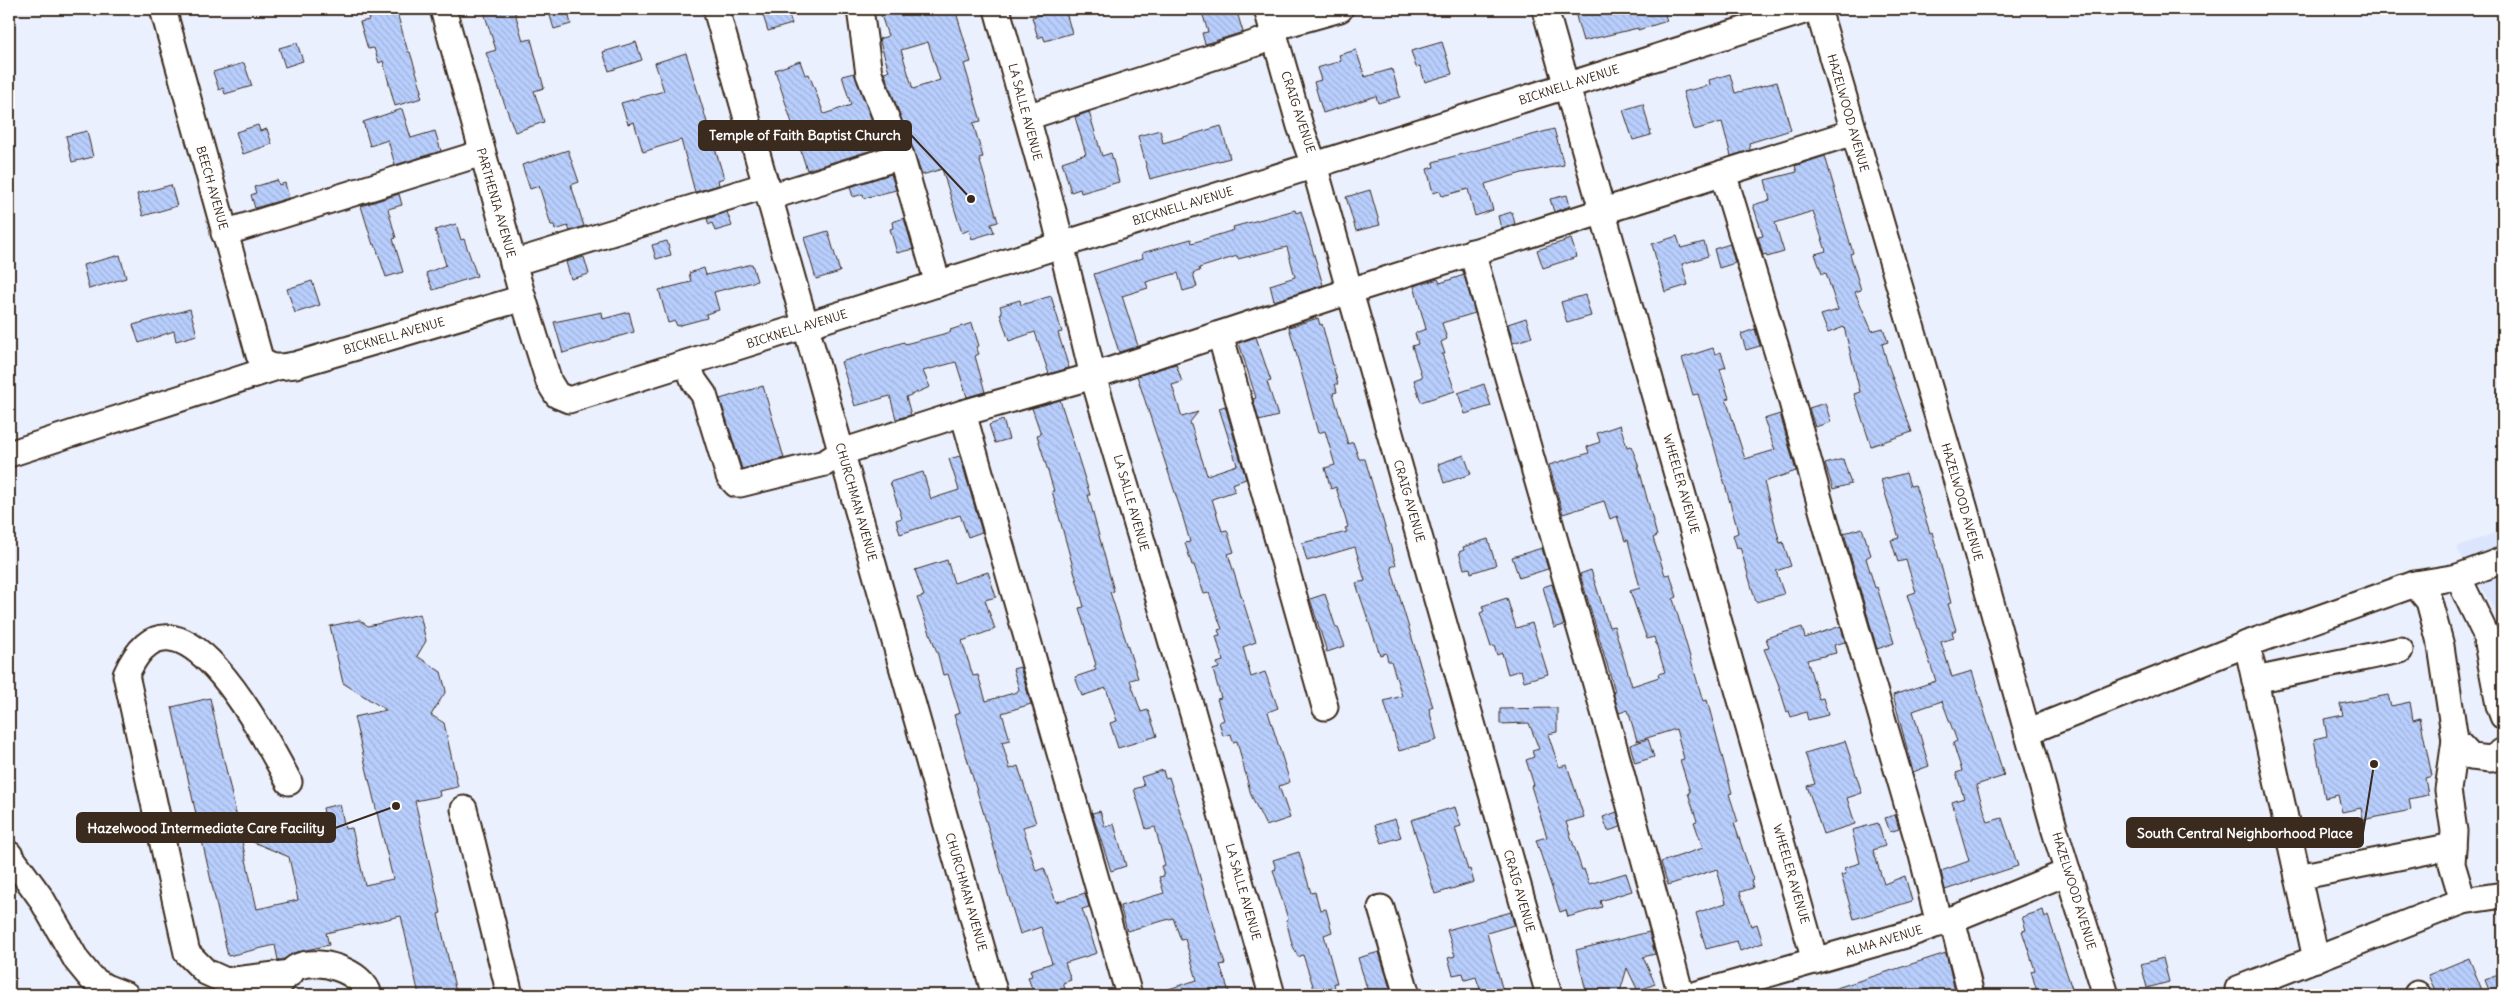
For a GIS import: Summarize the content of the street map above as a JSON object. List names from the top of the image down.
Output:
{
  "streets": {
    "street": [
      "BICKNELL AVENUE",
      "LA SALLE AVENUE",
      "CRAIG AVENUE",
      "HAZELWOOD AVENUE",
      "BEECH AVENUE",
      "PARTHENIA AVENUE",
      "WHEELER AVENUE",
      "CHURCHMAN AVENUE",
      "ALMA AVENUE"
    ]
  },
  "crossings": [
    ["BICKNELL AVENUE", "LA SALLE AVENUE"],
    ["BICKNELL AVENUE", "CRAIG AVENUE"],
    ["BICKNELL AVENUE", "BEECH AVENUE"],
    ["BICKNELL AVENUE", "PARTHENIA AVENUE"],
    ["BICKNELL AVENUE", "WHEELER AVENUE"],
    ["BICKNELL AVENUE", "CHURCHMAN AVENUE"],
    ["HAZELWOOD AVENUE", "ALMA AVENUE"],
    ["WHEELER AVENUE", "ALMA AVENUE"]
  ],
  "places": ["Temple of Faith Baptist Church", "South Central Neighborhood Place", "Hazelwood Intermediate Care Facility"]
}
